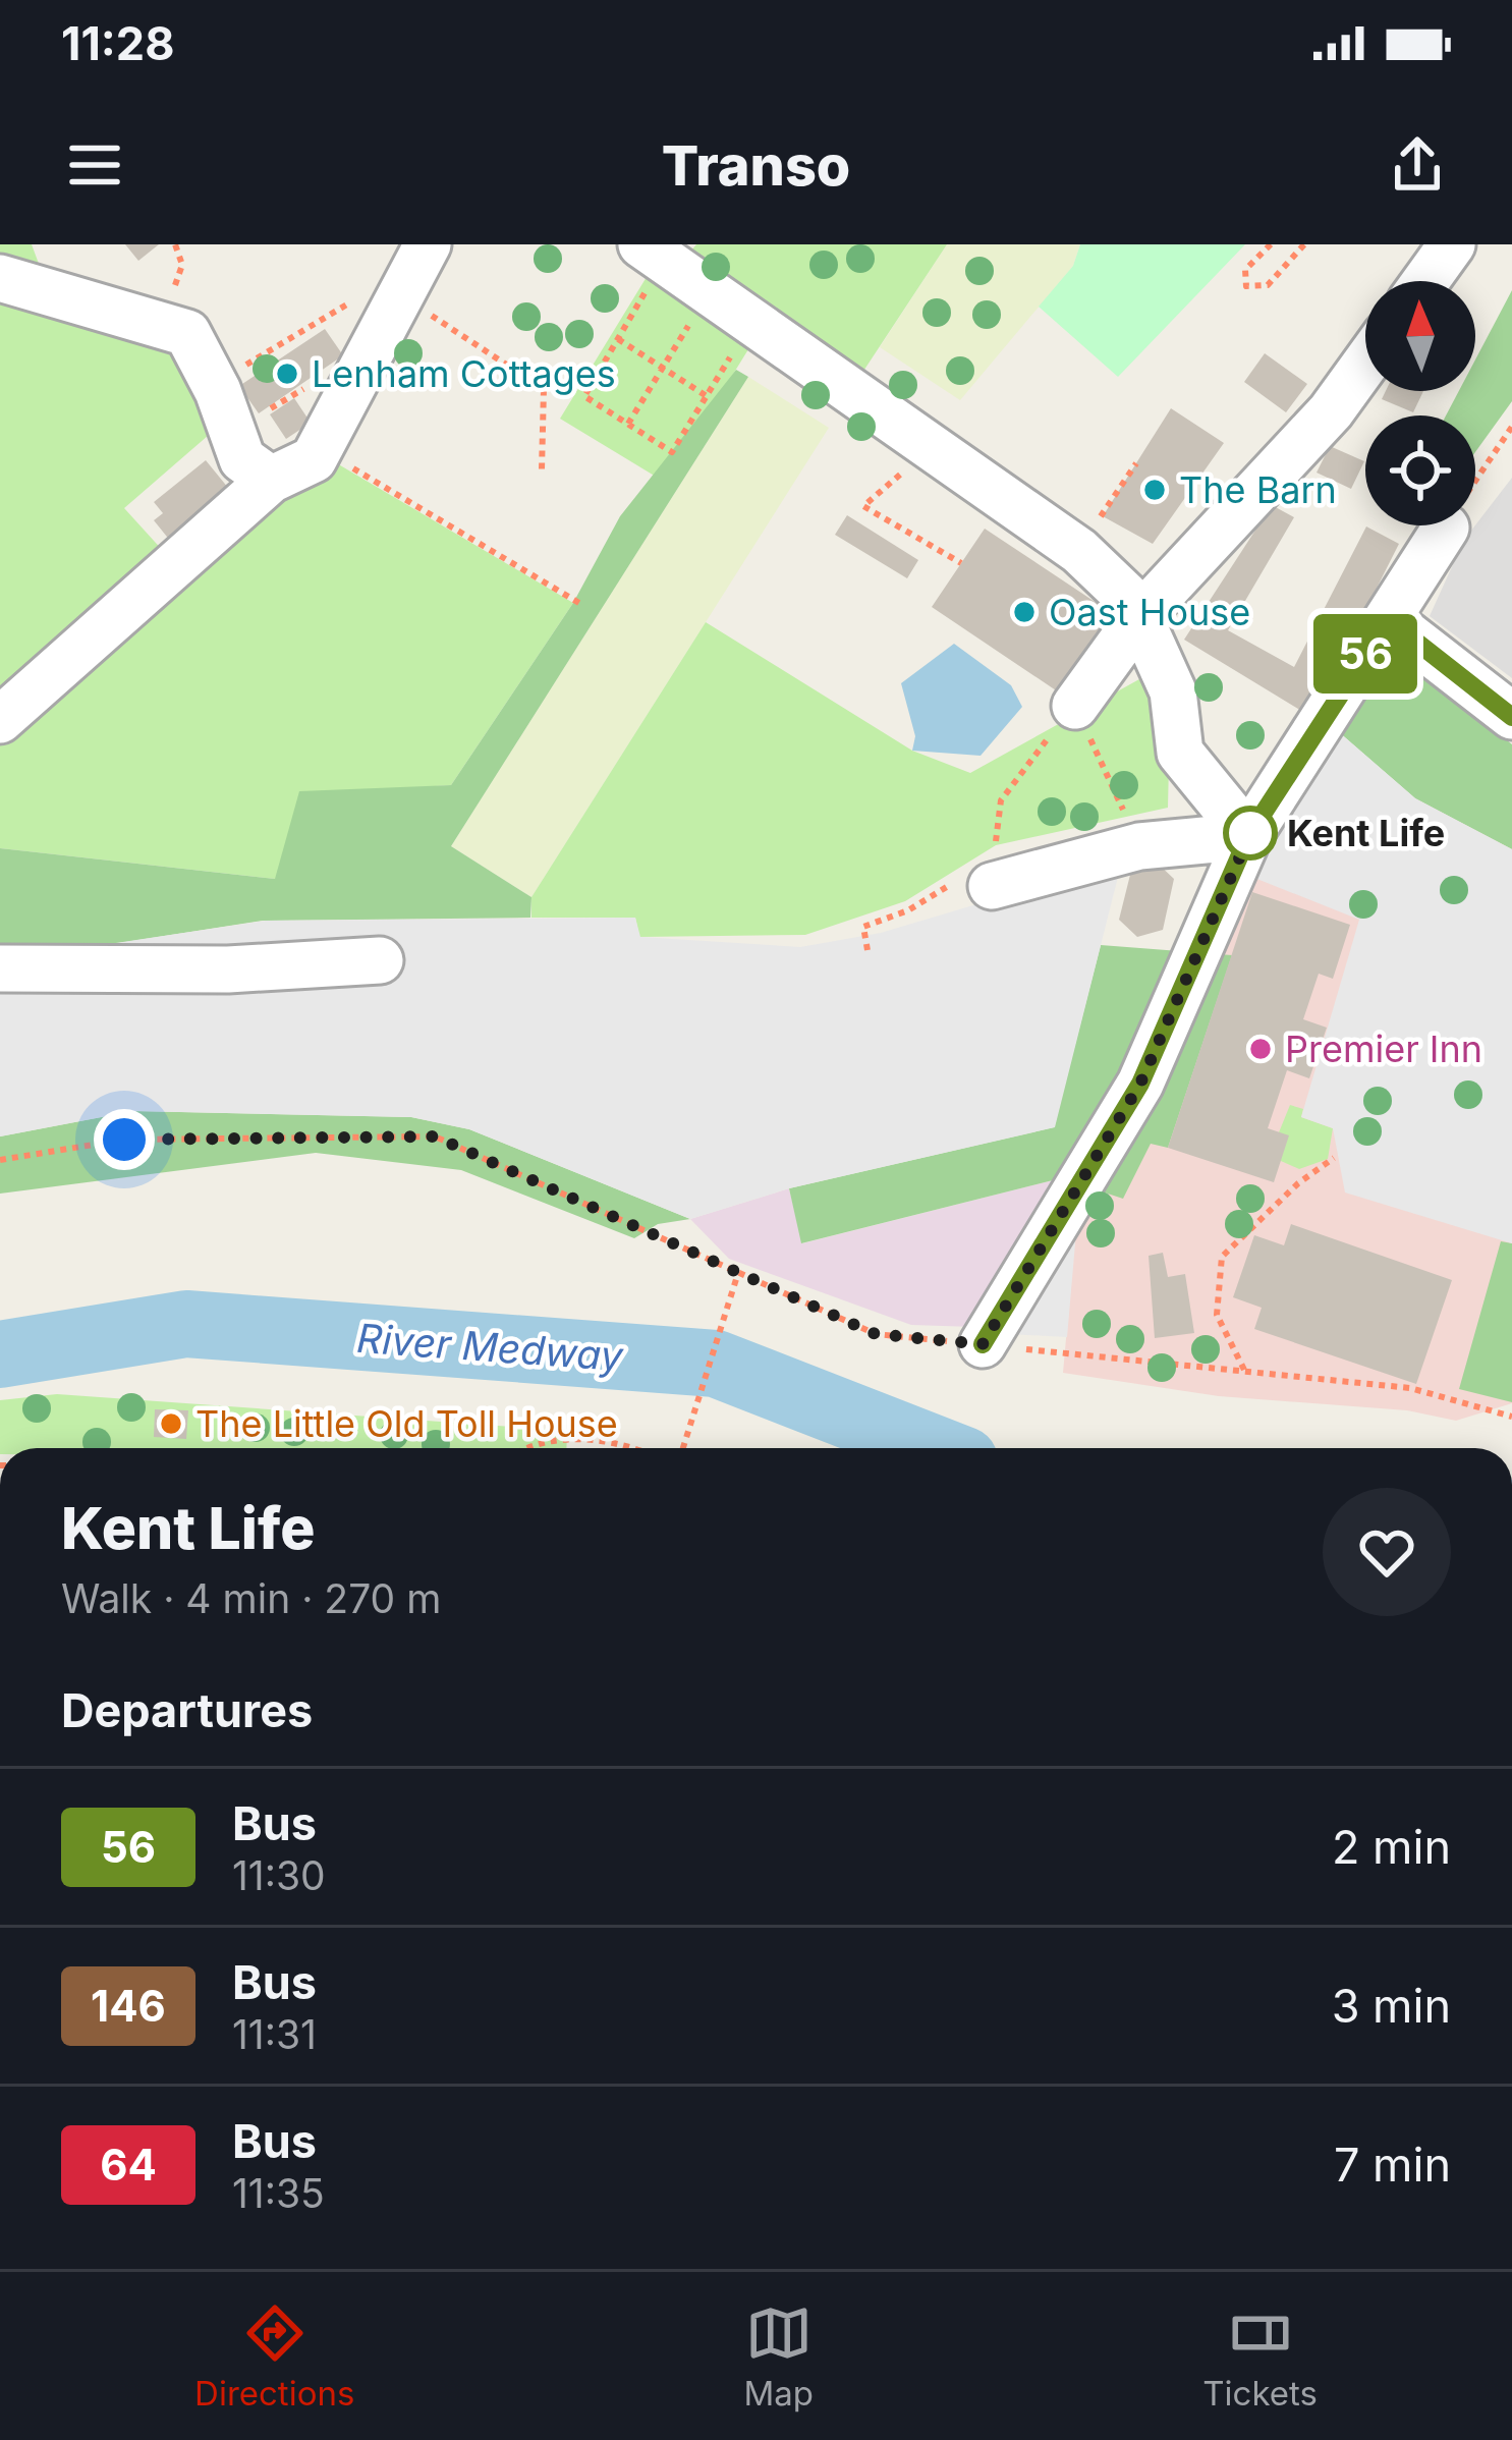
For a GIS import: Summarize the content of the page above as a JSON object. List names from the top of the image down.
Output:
{
  "water": ["River Medway"],
  "places": [
    "Lenham Cottages",
    "The Barn",
    "Oast House",
    "Kent Life",
    "Premier Inn",
    "The Little Old Toll House"
  ],
  "lines": ["bus line 56"],
  "north": "top",
  "page": {
    "status": "11:28",
    "header": "Transo",
    "on_map": "56",
    "heading": [
      ["Kent Life", "Walk · 4 min · 270 m"],
      "Departures"
    ],
    "list": [
      {
        "mark": "56",
        "name": "Bus",
        "note": "11:30",
        "value": "2 min"
      },
      {
        "mark": "146",
        "name": "Bus",
        "note": "11:31",
        "value": "3 min"
      },
      {
        "mark": "64",
        "name": "Bus",
        "note": "11:35",
        "value": "7 min"
      }
    ],
    "tabs": ["Directions", "Map", "Tickets"]
  }
}
